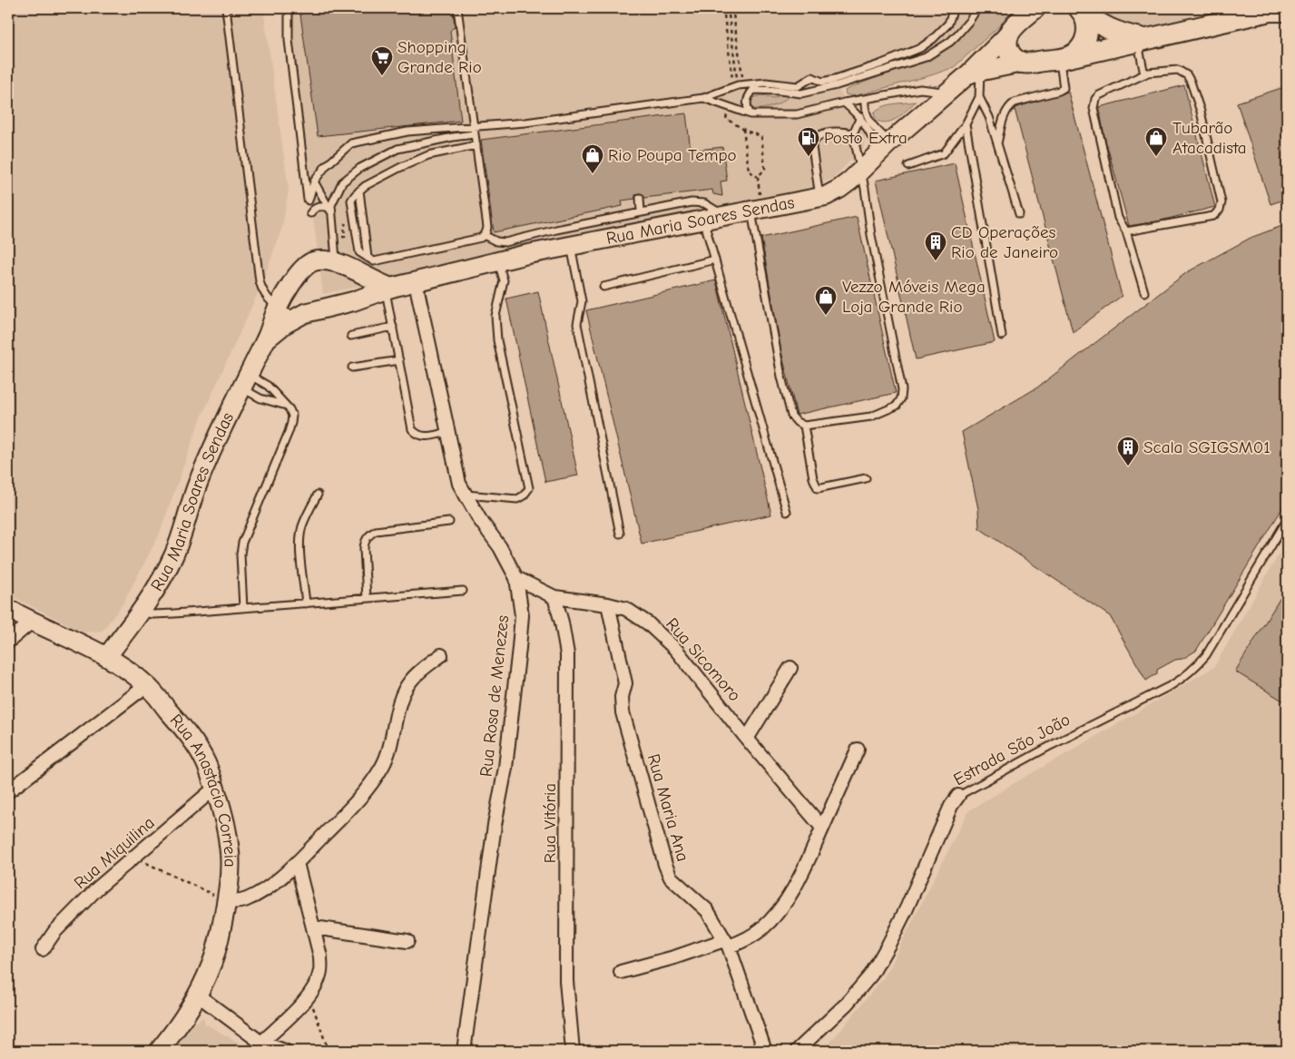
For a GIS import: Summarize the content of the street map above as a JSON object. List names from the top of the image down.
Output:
{
  "streets": {
    "main road": ["Rua Maria Soares Sendas", "Rua Anastácio Correia"],
    "street": [
      "Rua Sicomoro",
      "Rua Rosa de Menezes",
      "Estrada São João",
      "Rua Maria Ana",
      "Rua Vitória",
      "Rua Miquilina"
    ]
  },
  "crossings": [
    ["Rua Maria Soares Sendas", "Rua Rosa de Menezes"],
    ["Rua Maria Soares Sendas", "Rua Anastácio Correia"],
    ["Rua Sicomoro", "Rua Rosa de Menezes"],
    ["Rua Sicomoro", "Rua Maria Ana"],
    ["Rua Sicomoro", "Rua Vitória"],
    ["Rua Anastácio Correia", "Rua Miquilina"]
  ],
  "places": {
    "supermarket": ["Shopping Grande Rio"],
    "fuel station": ["Posto Extra"],
    "shop": ["Tubarão Atacadista", "Rio Poupa Tempo", "Vezzo Móveis Mega Loja Grande Rio"],
    "building": ["CD Operações Rio de Janeiro", "Scala SGIGSM01"]
  }
}
